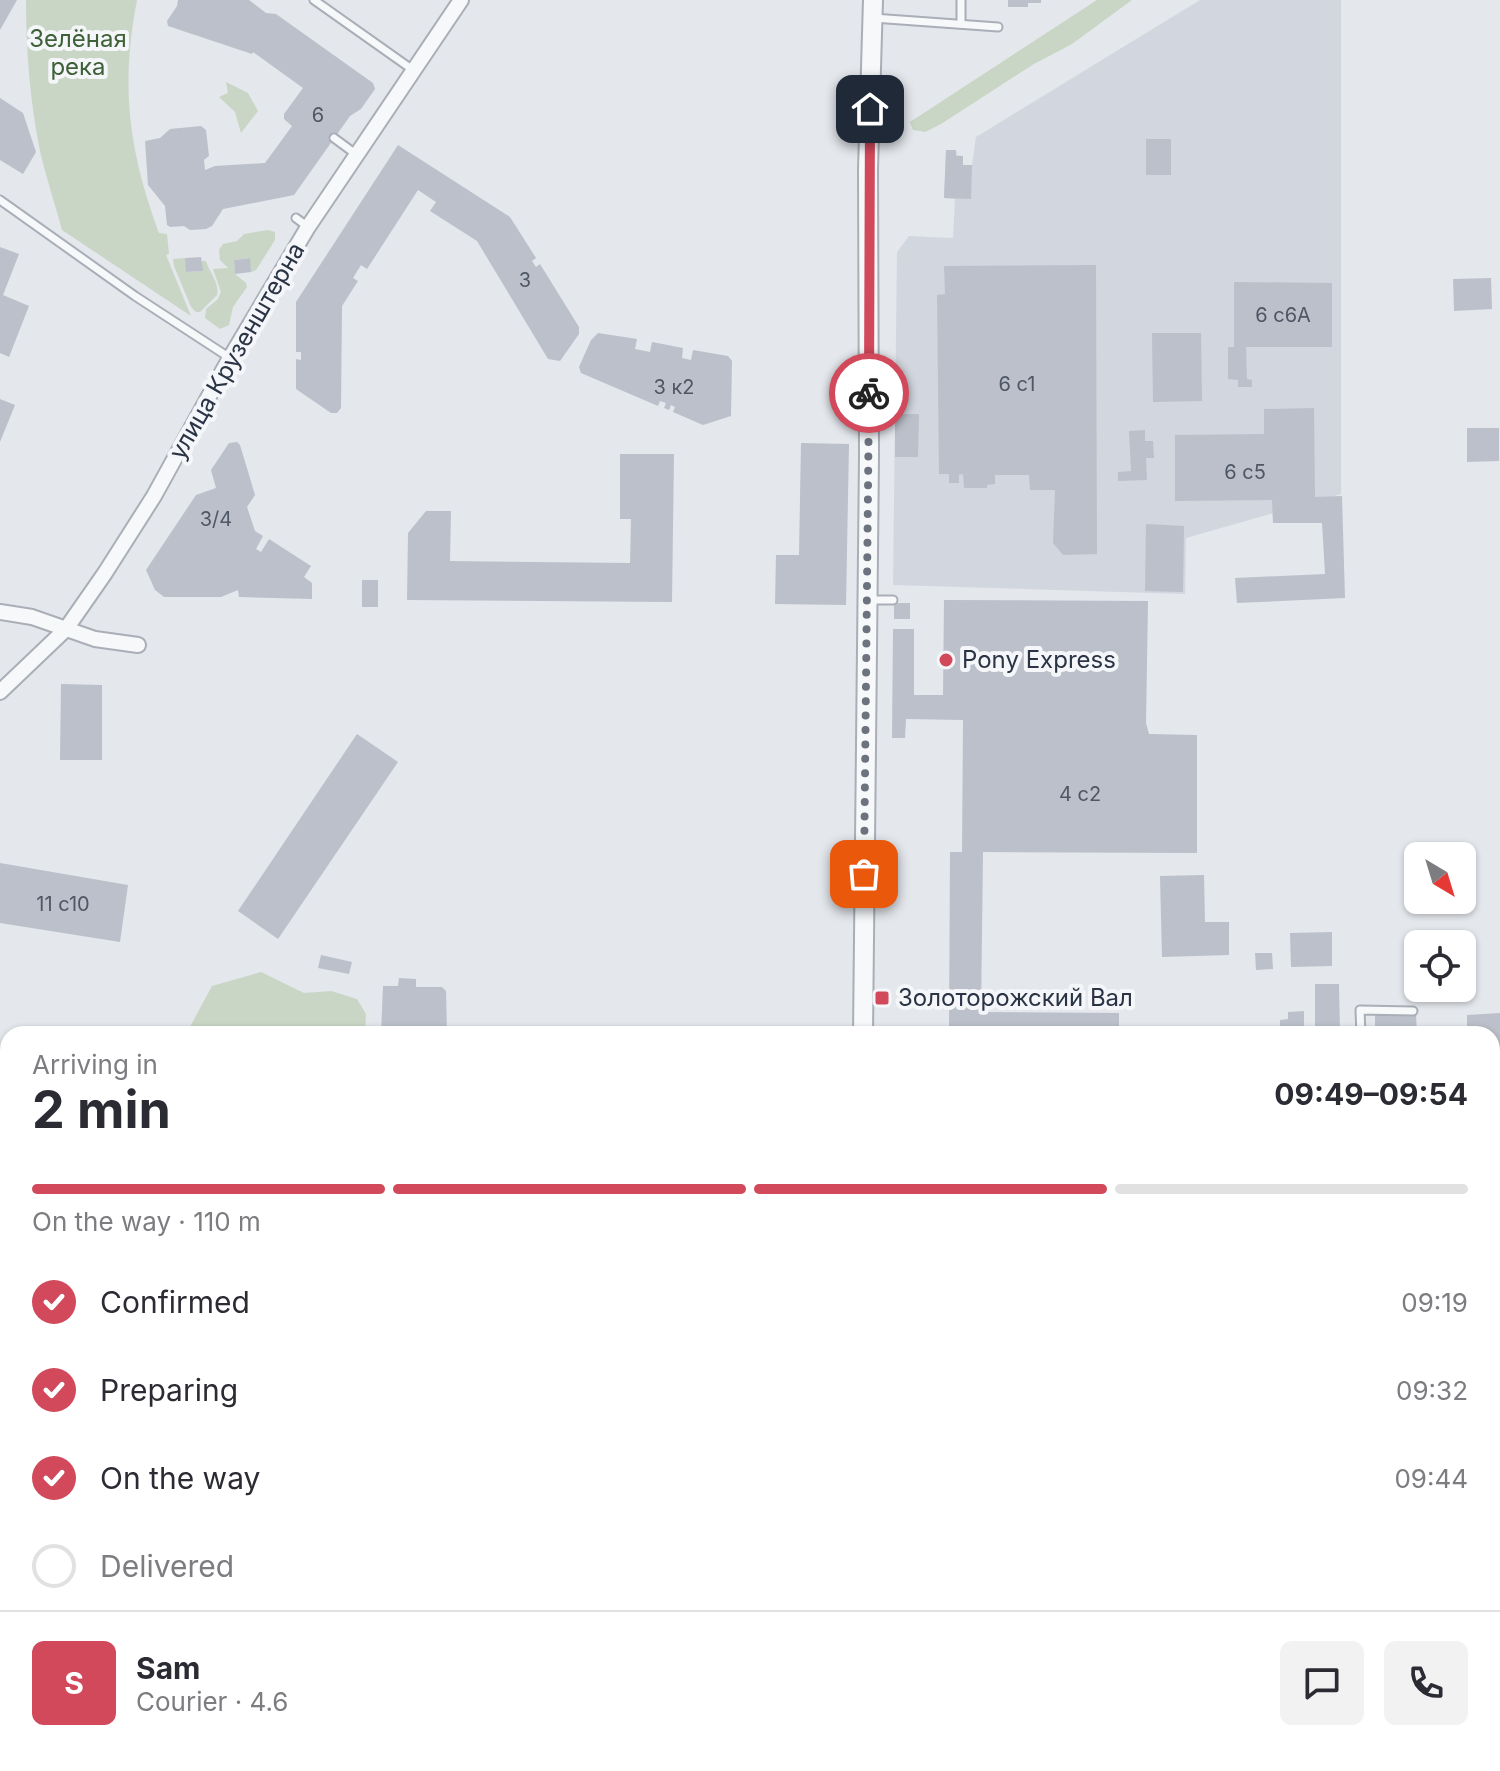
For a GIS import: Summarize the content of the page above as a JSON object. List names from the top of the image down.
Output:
{
  "streets": {
    "street": ["улица Крузенштерна"]
  },
  "parks": ["Зелёная река"],
  "places": {
    "other": ["Pony Express"],
    "transit": ["Золоторожский Вал"]
  },
  "house_numbers": [
    "6",
    "3",
    "6 с6А",
    "6 с1",
    "3 к2",
    "6 с5",
    "3/4",
    "4 с2",
    "11 с10"
  ],
  "north": "bottom right",
  "page": {
    "heading": ["2 min", "Arriving in", "09:49–09:54"],
    "panel": ["Sam", "Courier · 4.6"],
    "bar": "On the way · 110 m",
    "list": [
      ["Confirmed", "09:19"],
      ["Preparing", "09:32"],
      ["On the way", "09:44"],
      "Delivered"
    ],
    "round": "S"
  }
}
